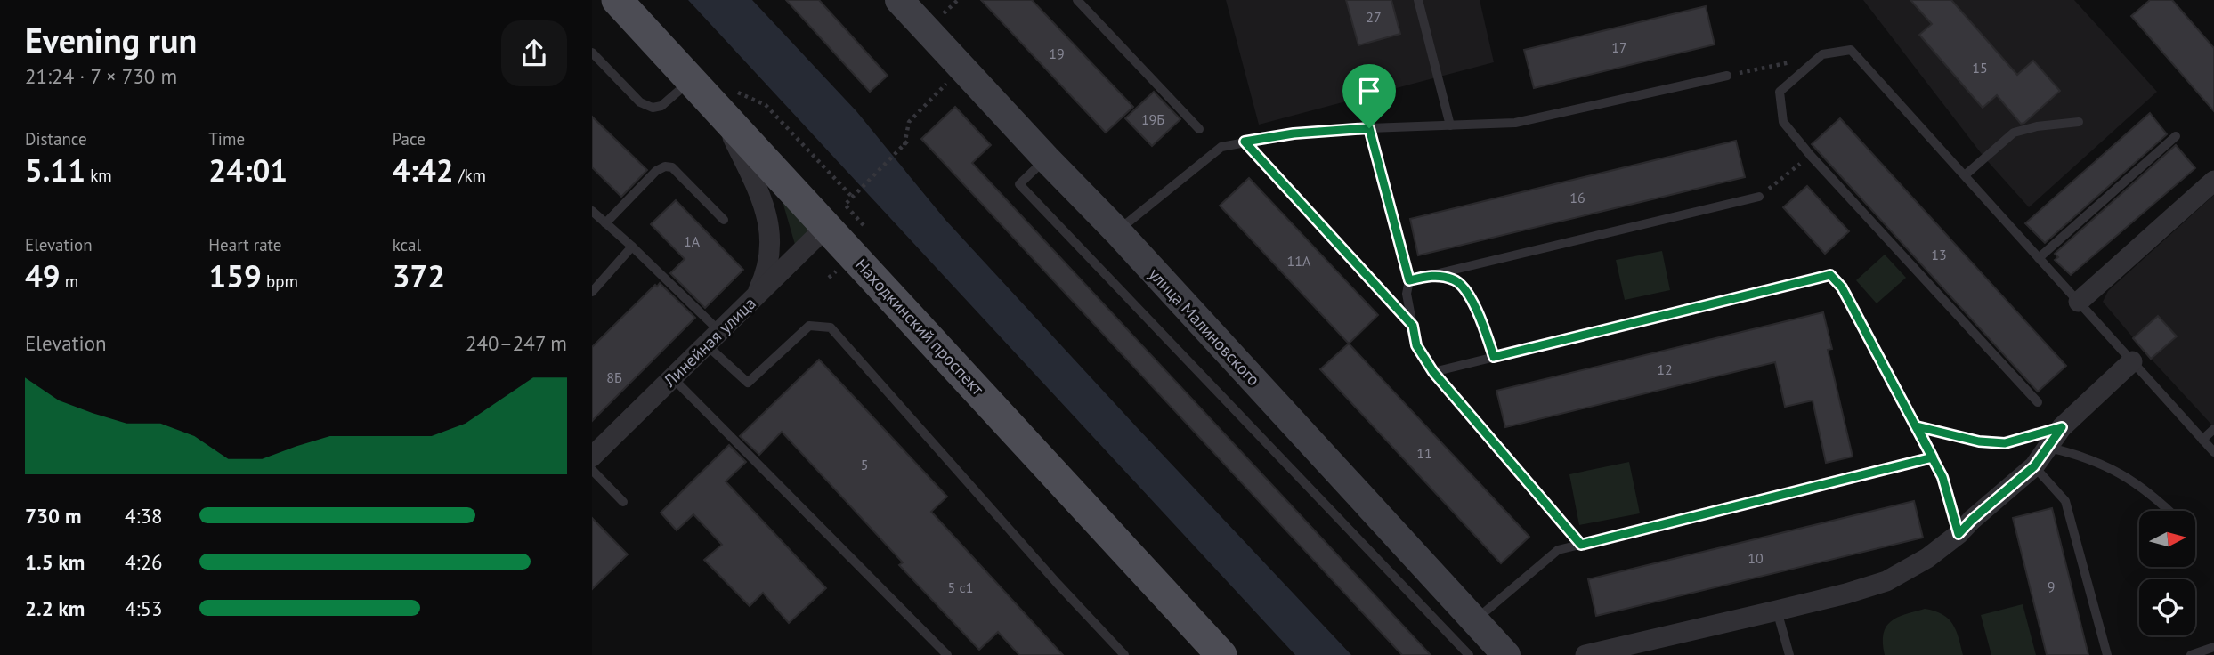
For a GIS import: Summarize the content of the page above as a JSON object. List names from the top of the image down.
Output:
{
  "streets": {
    "main road": ["Находкинский проспект", "улица Малиновского"],
    "street": ["Линейная улица"]
  },
  "crossings": [
    ["Находкинский проспект", "Линейная улица"]
  ],
  "house_numbers": [
    "27",
    "17",
    "19",
    "15",
    "19Б",
    "16",
    "1А",
    "13",
    "11А",
    "12",
    "8Б",
    "11",
    "5",
    "10",
    "9",
    "5 с1"
  ],
  "north": "right",
  "page": {
    "heading": ["Evening run", "21:24 · 7 × 730 m"],
    "stats": [
      ["Distance", "5.11 km"],
      ["Time", "24:01"],
      ["Pace", "4:42 /km"],
      ["Elevation", "49 m"],
      ["Heart rate", "159 bpm"],
      ["kcal", "372"]
    ],
    "chart": ["Elevation", "240–247 m"],
    "list": [
      {
        "name": "730 m",
        "note": "4:38"
      },
      {
        "name": "1.5 km",
        "note": "4:26"
      },
      {
        "name": "2.2 km",
        "note": "4:53"
      }
    ]
  }
}
